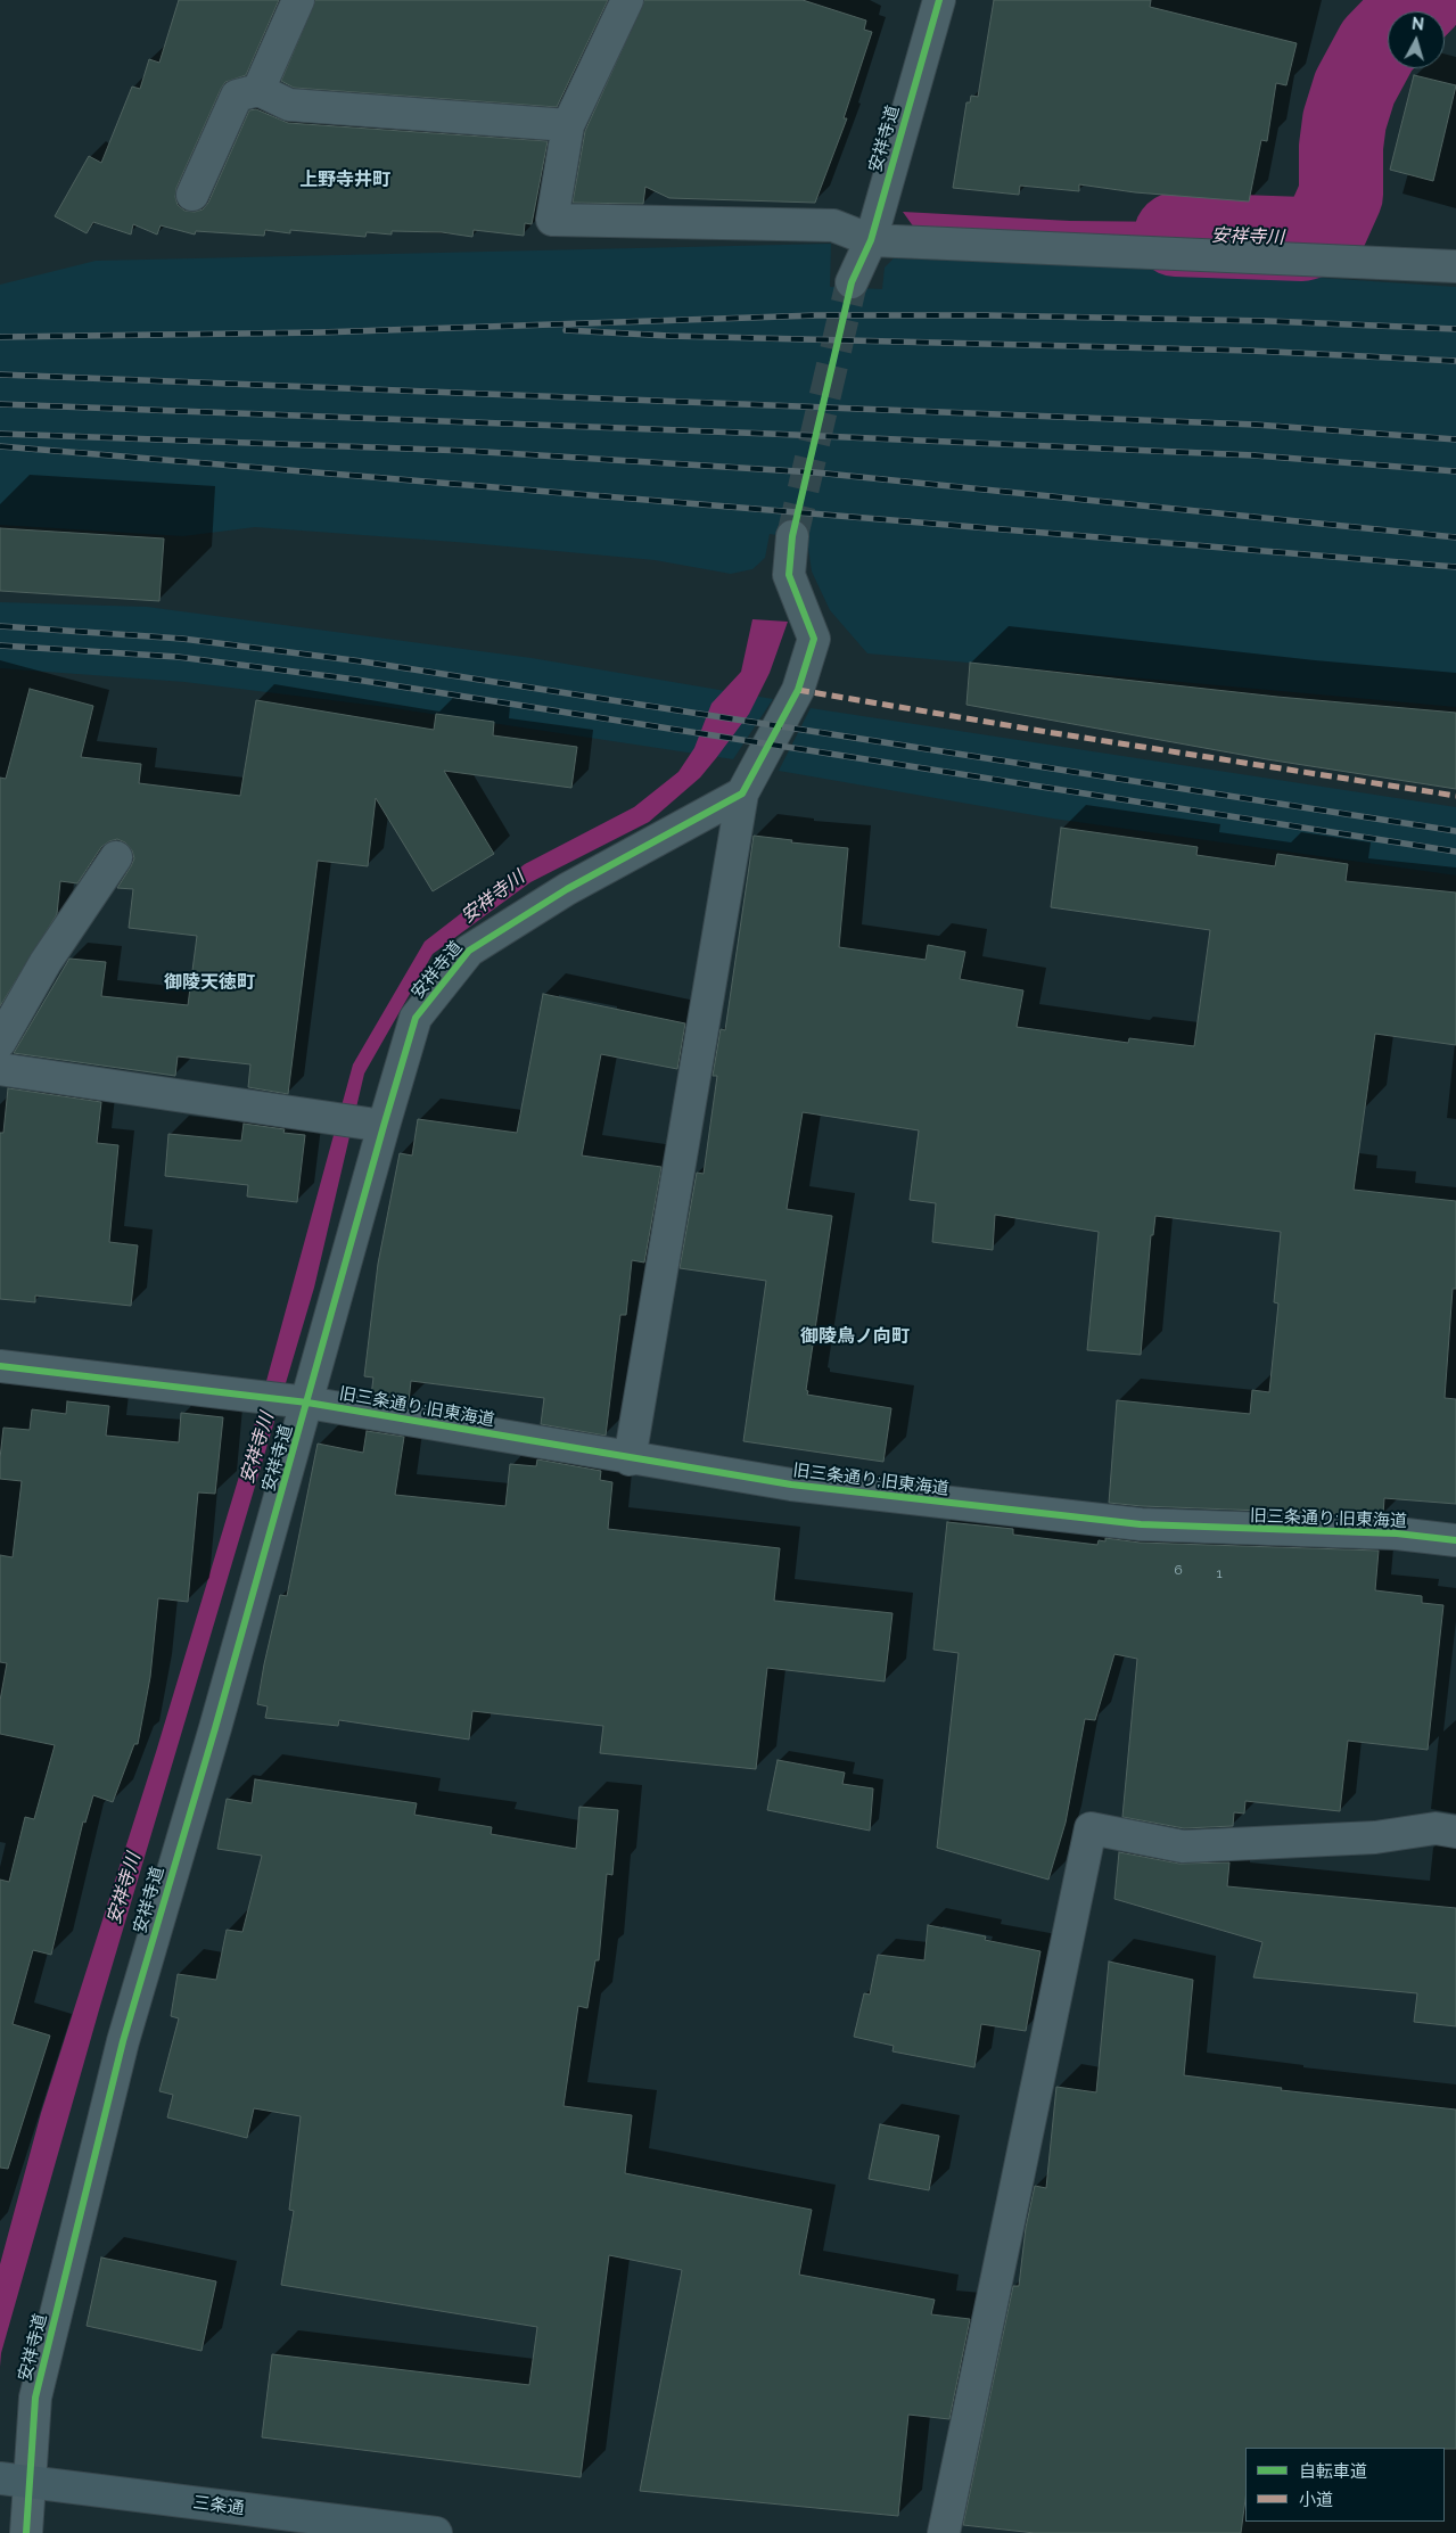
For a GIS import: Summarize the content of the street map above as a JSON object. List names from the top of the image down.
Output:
{
  "streets": {
    "main road": ["三条通"],
    "street": ["安祥寺道", "旧三条通り;旧東海道"]
  },
  "crossings": [
    ["安祥寺道", "旧三条通り;旧東海道"],
    ["安祥寺道", "三条通"]
  ],
  "districts": ["上野寺井町", "御陵天徳町", "御陵鳥ノ向町"],
  "water": ["安祥寺川"],
  "house_numbers": ["6", "1"],
  "legend": ["自転車道", "小道"],
  "north": "top"
}
